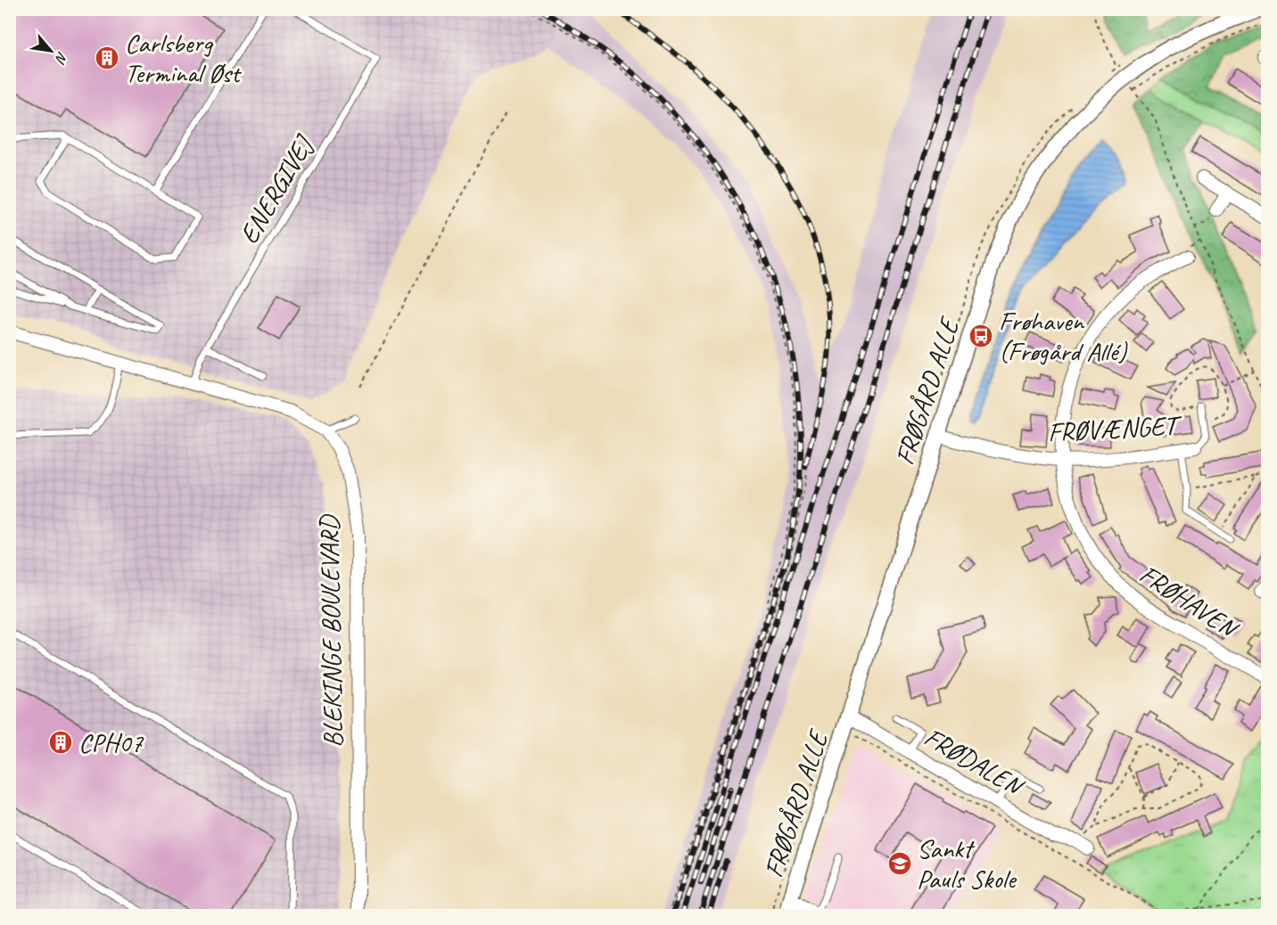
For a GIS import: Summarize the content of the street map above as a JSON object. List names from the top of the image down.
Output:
{
  "streets": {
    "street": [
      "FRØGÅRD ALLE",
      "FRØVÆNGET",
      "FRØHAVEN",
      "BLEKINGE BOULEVARD",
      "FRØDALEN"
    ],
    "lane": ["ENERGIVEJ"]
  },
  "crossings": [
    ["ENERGIVEJ", "BLEKINGE BOULEVARD"],
    ["FRØGÅRD ALLE", "FRØVÆNGET"],
    ["FRØGÅRD ALLE", "FRØDALEN"],
    ["FRØVÆNGET", "FRØHAVEN"]
  ],
  "places": {
    "building": ["Carlsberg Terminal Øst", "CPH07"],
    "bus stop": ["Frøhaven (Frøgård Allé)"],
    "school or university": ["Sankt Pauls Skole"]
  },
  "north": "bottom right"
}
